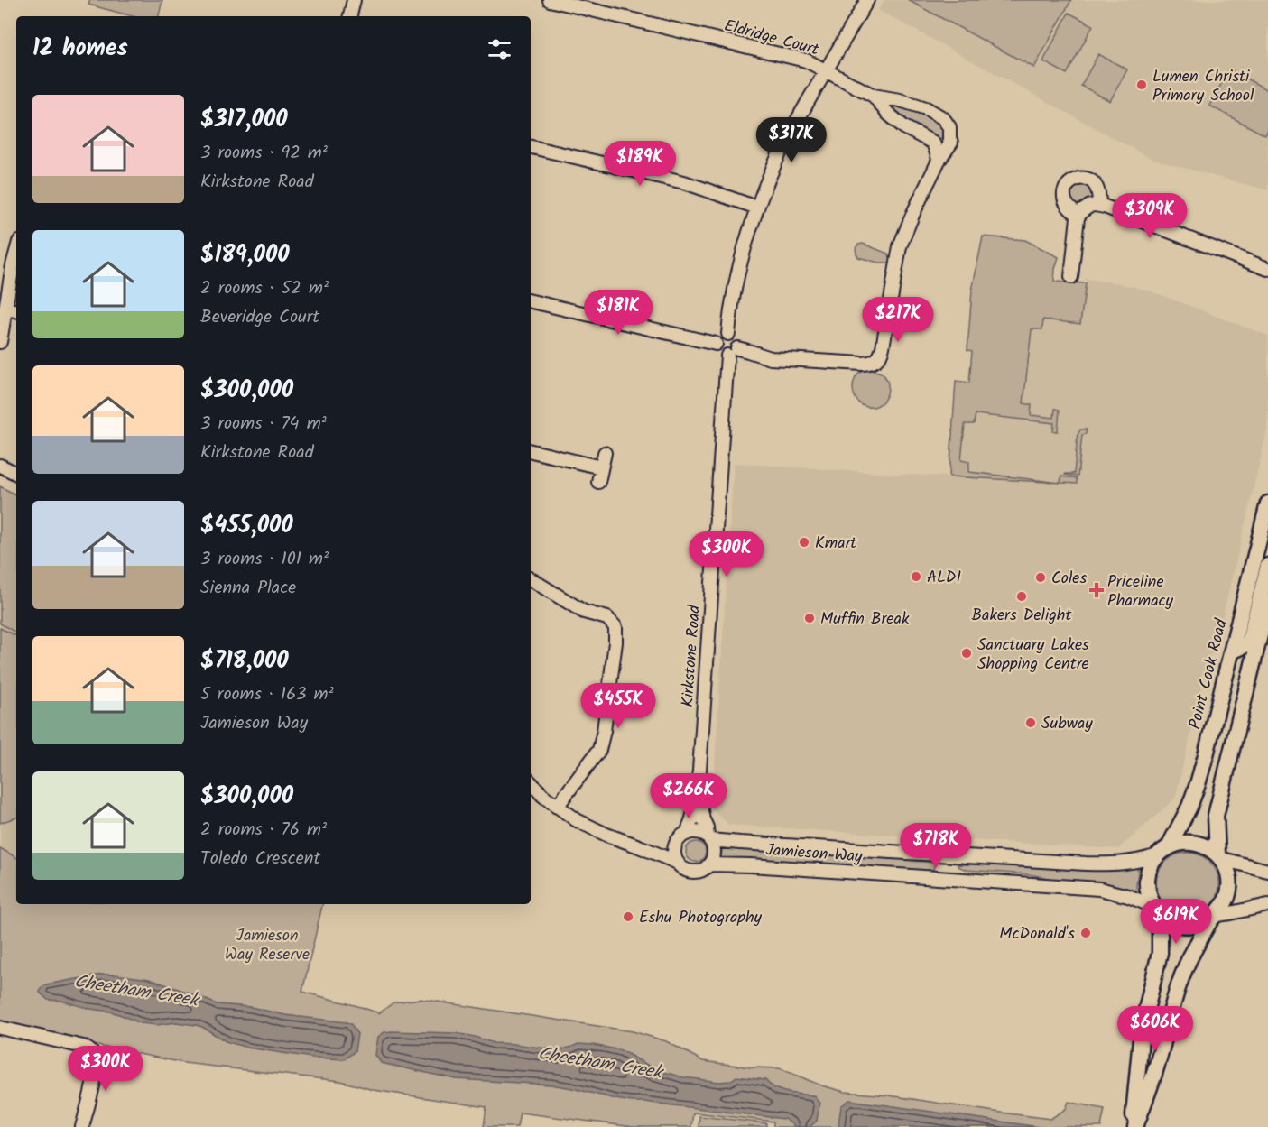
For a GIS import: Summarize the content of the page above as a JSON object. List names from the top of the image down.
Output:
{
  "streets": {
    "main road": ["Point Cook Road"],
    "street": ["Eldridge Court", "Kirkstone Road", "Jamieson Way"]
  },
  "crossings": [
    ["Kirkstone Road", "Jamieson Way"],
    ["Point Cook Road", "Jamieson Way"]
  ],
  "water": ["Cheetham Creek"],
  "parks": ["Jamieson Way Reserve"],
  "places": {
    "other": [
      "Lumen Christi Primary School",
      "Kmart",
      "ALDI",
      "Coles",
      "Bakers Delight",
      "Muffin Break",
      "Sanctuary Lakes Shopping Centre",
      "Subway",
      "Eshu Photography",
      "McDonald's"
    ],
    "health": ["Priceline Pharmacy"]
  },
  "page": {
    "heading": "12 homes",
    "list": [
      {
        "name": "$317,000",
        "note": "3 rooms · 92 m² · Kirkstone Road"
      },
      {
        "name": "$189,000",
        "note": "2 rooms · 52 m² · Beveridge Court"
      },
      {
        "name": "$300,000",
        "note": "3 rooms · 74 m² · Kirkstone Road"
      },
      {
        "name": "$455,000",
        "note": "3 rooms · 101 m² · Sienna Place"
      },
      {
        "name": "$718,000",
        "note": "5 rooms · 163 m² · Jamieson Way"
      },
      {
        "name": "$300,000",
        "note": "2 rooms · 76 m² · Toledo Crescent"
      }
    ],
    "price": [
      "$317K",
      "$189K",
      "$309K",
      "$181K",
      "$217K",
      "$300K",
      "$455K",
      "$266K",
      "$718K",
      "$619K",
      "$606K",
      "$300K"
    ]
  }
}
